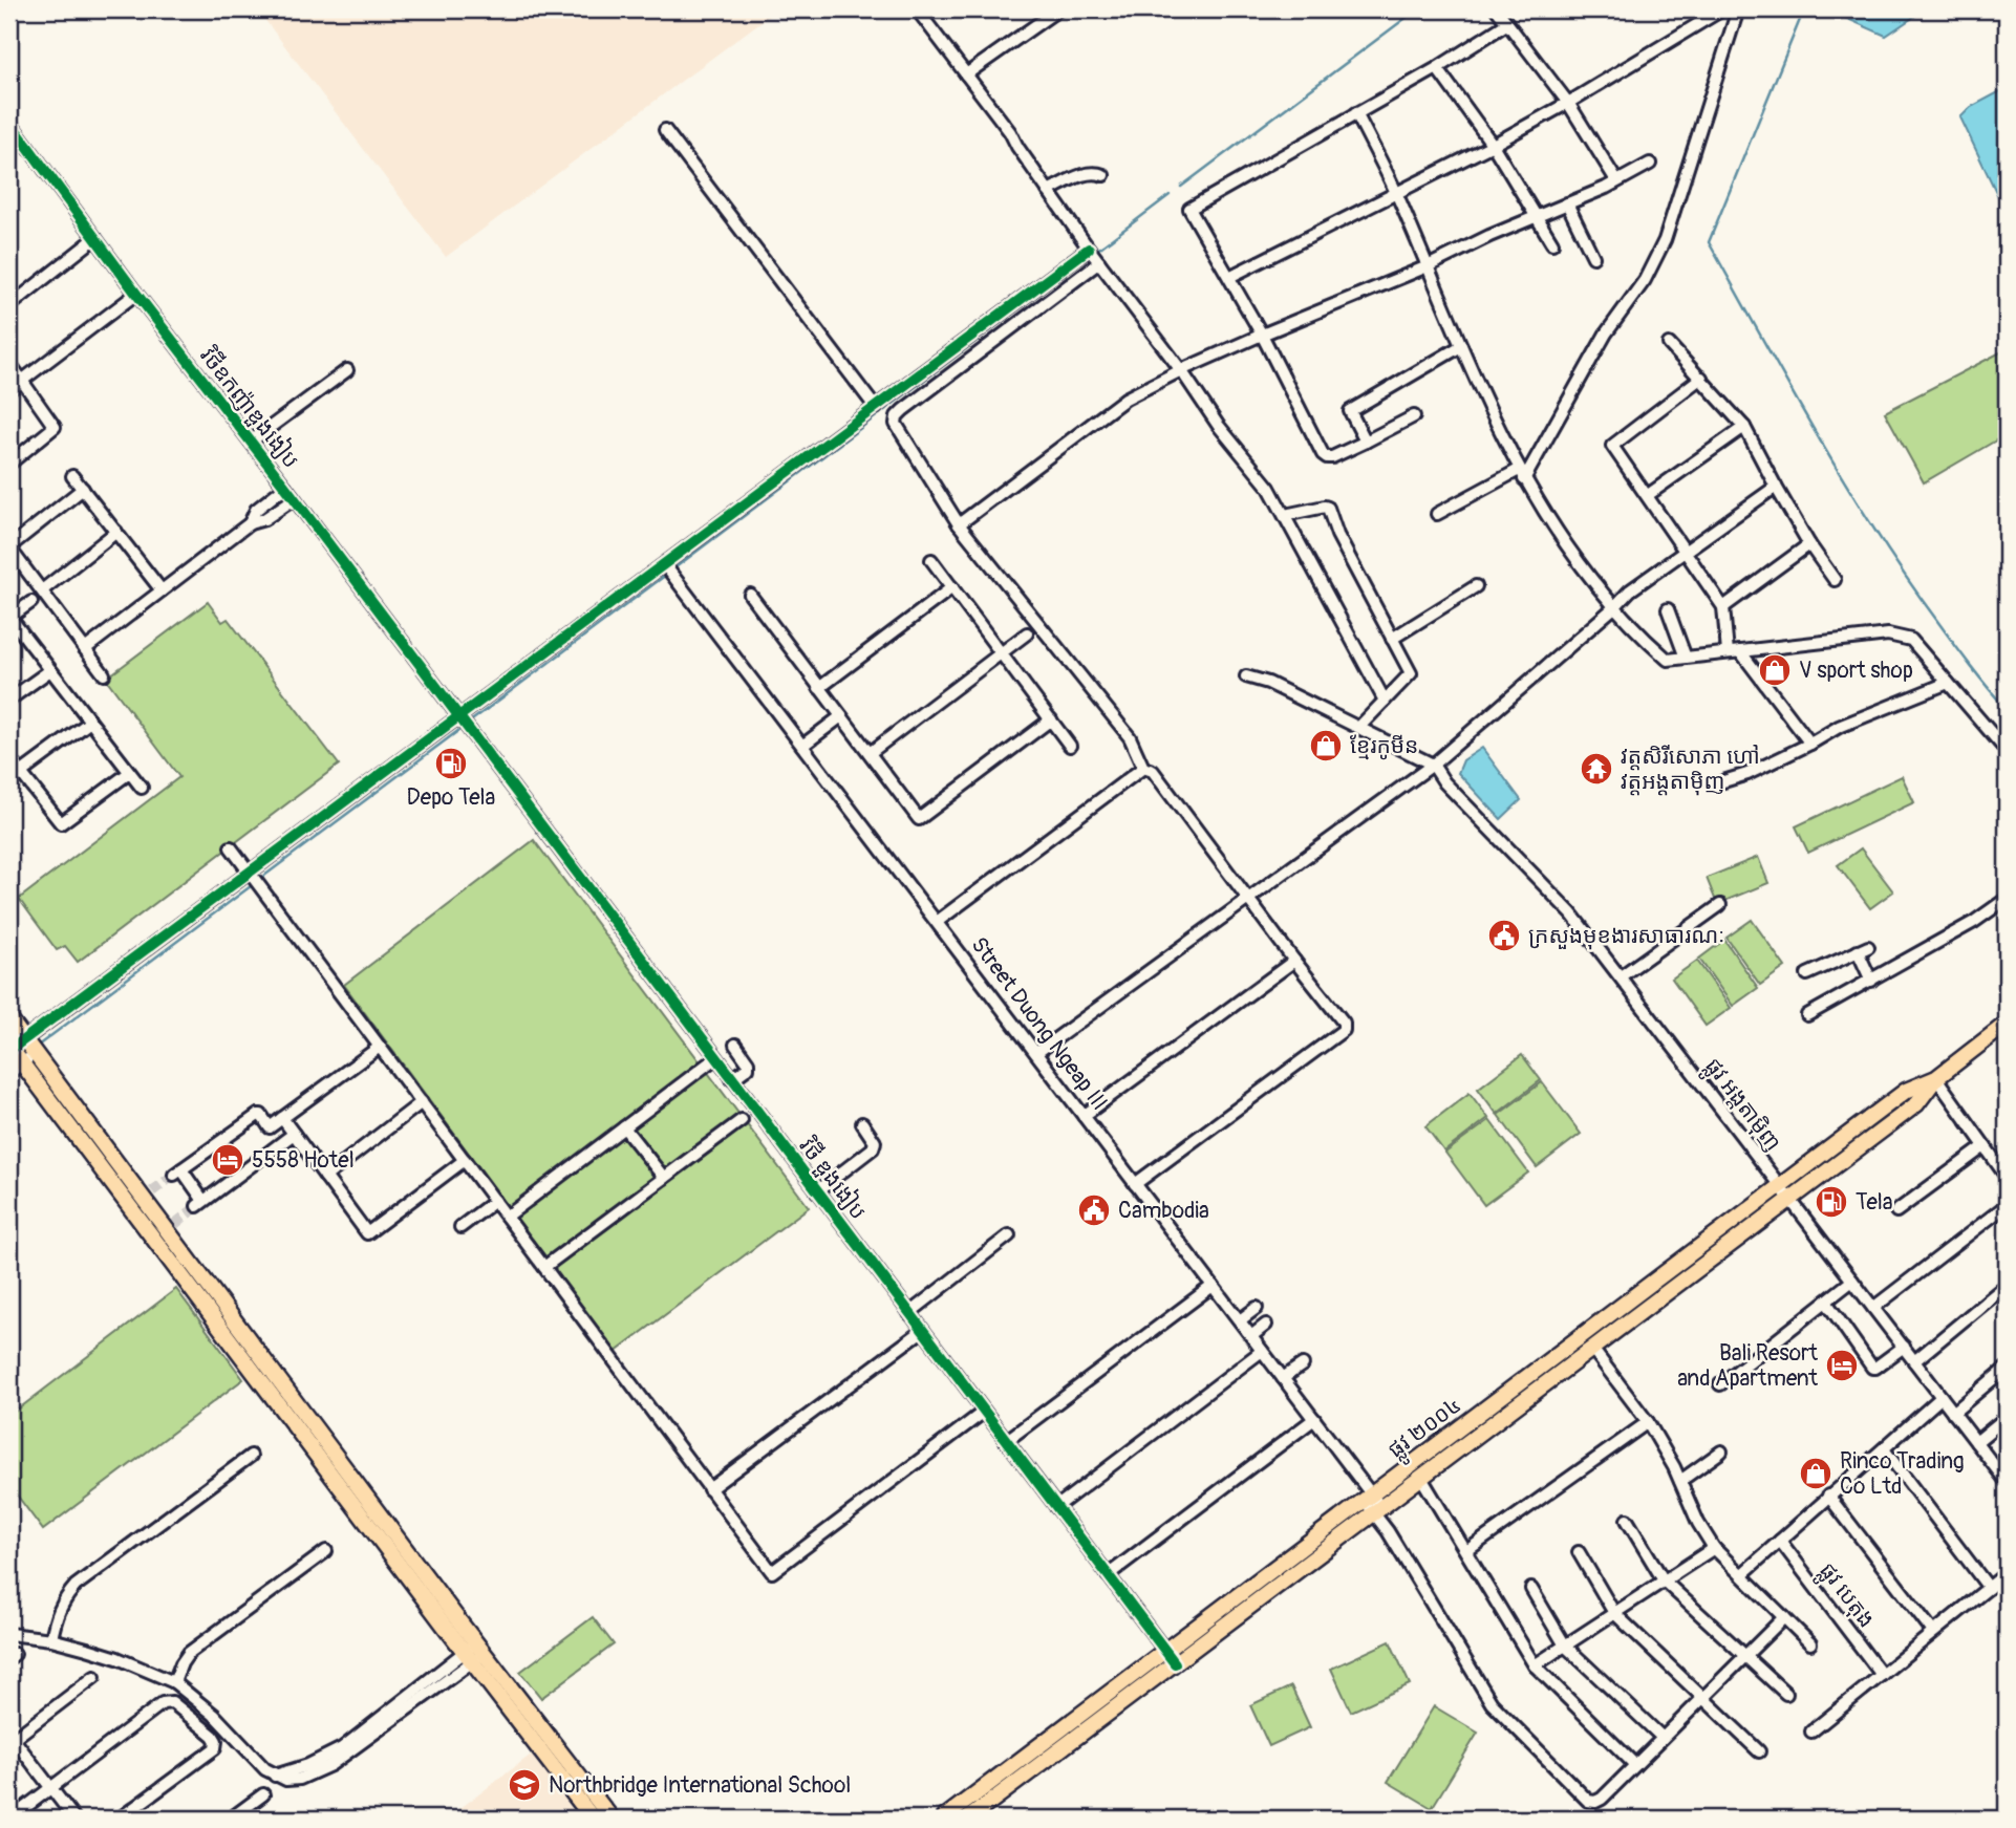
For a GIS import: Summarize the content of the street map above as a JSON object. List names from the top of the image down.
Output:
{
  "streets": {
    "main road": ["ផ្លូវ ២០០៤"],
    "street": [
      "វិថីឧកញ៉ាឌួងងៀប",
      "Street Duong Ngeap III",
      "ផ្លូវ អង្តតាម៉ិញ",
      "វិថី ឌួងងៀប",
      "ផ្លូវ បេតុង"
    ]
  },
  "crossings": [
    ["វិថីឧកញ៉ាឌួងងៀប", "វិថី ឌួងងៀប"],
    ["Street Duong Ngeap III", "ផ្លូវ ២០០៤"],
    ["ផ្លូវ អង្តតាម៉ិញ", "ផ្លូវ ២០០៤"],
    ["វិថី ឌួងងៀប", "ផ្លូវ ២០០៤"]
  ],
  "places": {
    "shop": ["V sport shop", "ខ្មែរកូមីន", "Rinco Trading Co Ltd"],
    "fuel station": ["Depo Tela", "Tela"],
    "temple": ["វត្តសិរីសោភា ហៅ វត្តអង្តតាម៉ិញ"],
    "public building": ["ក្រសួងមុខងារសាធារណៈ", "Cambodia"],
    "hotel": ["5558 Hotel", "Bali Resort and Apartment"],
    "school or university": ["Northbridge International School"]
  }
}
